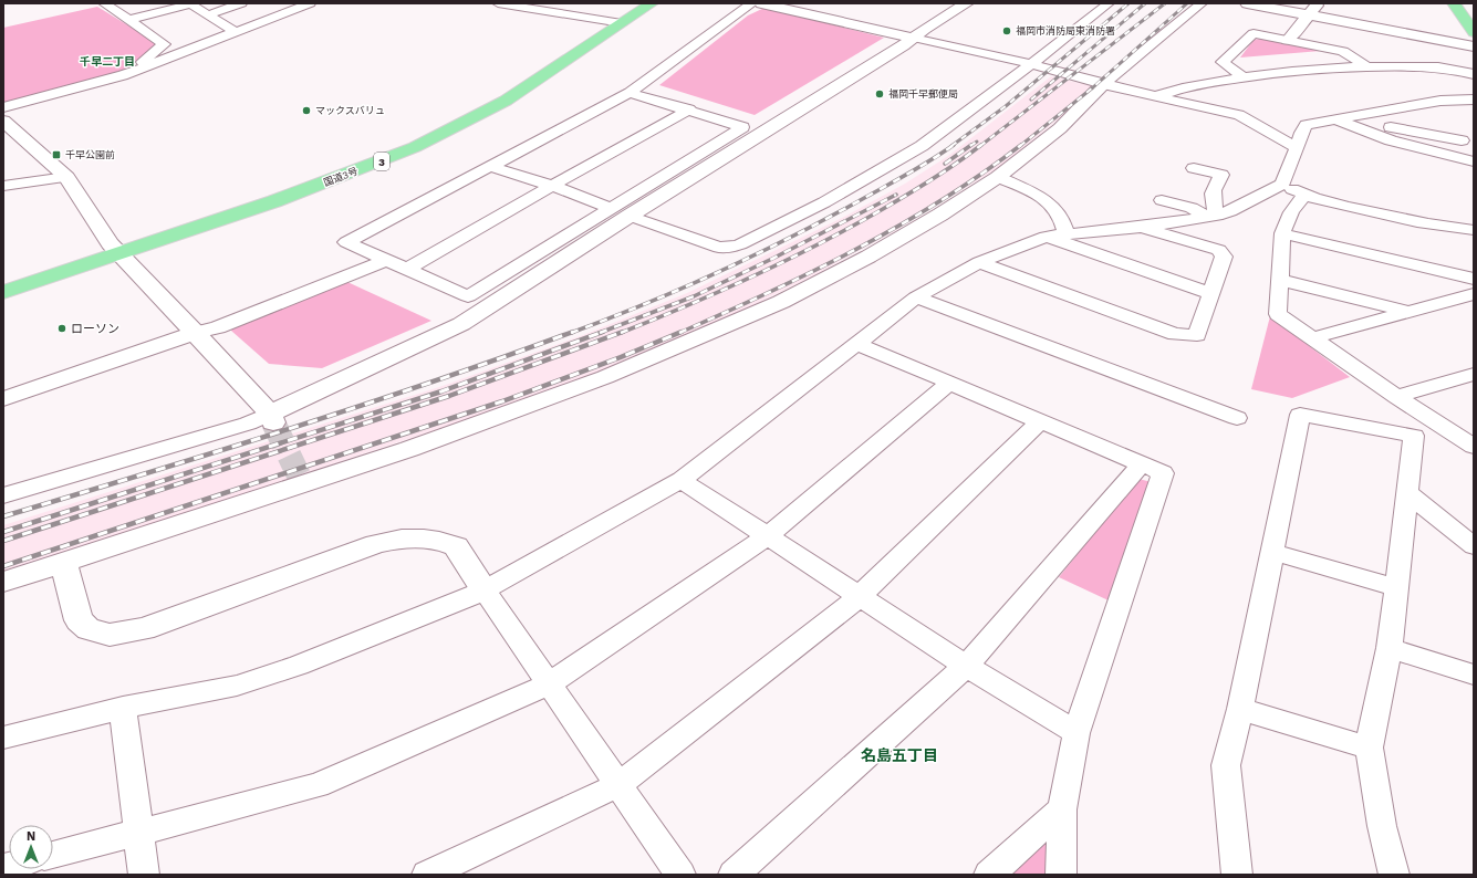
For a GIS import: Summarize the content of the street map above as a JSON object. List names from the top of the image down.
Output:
{
  "streets": {
    "highway": ["3", "国道3号"]
  },
  "districts": ["千早二丁目", "名島五丁目"],
  "places": {
    "other": [
      "福岡市消防局東消防署",
      "福岡千早郵便局",
      "マックスバリュ",
      "ローソン"
    ],
    "transit": ["千早公園前"]
  },
  "north": "top"
}
